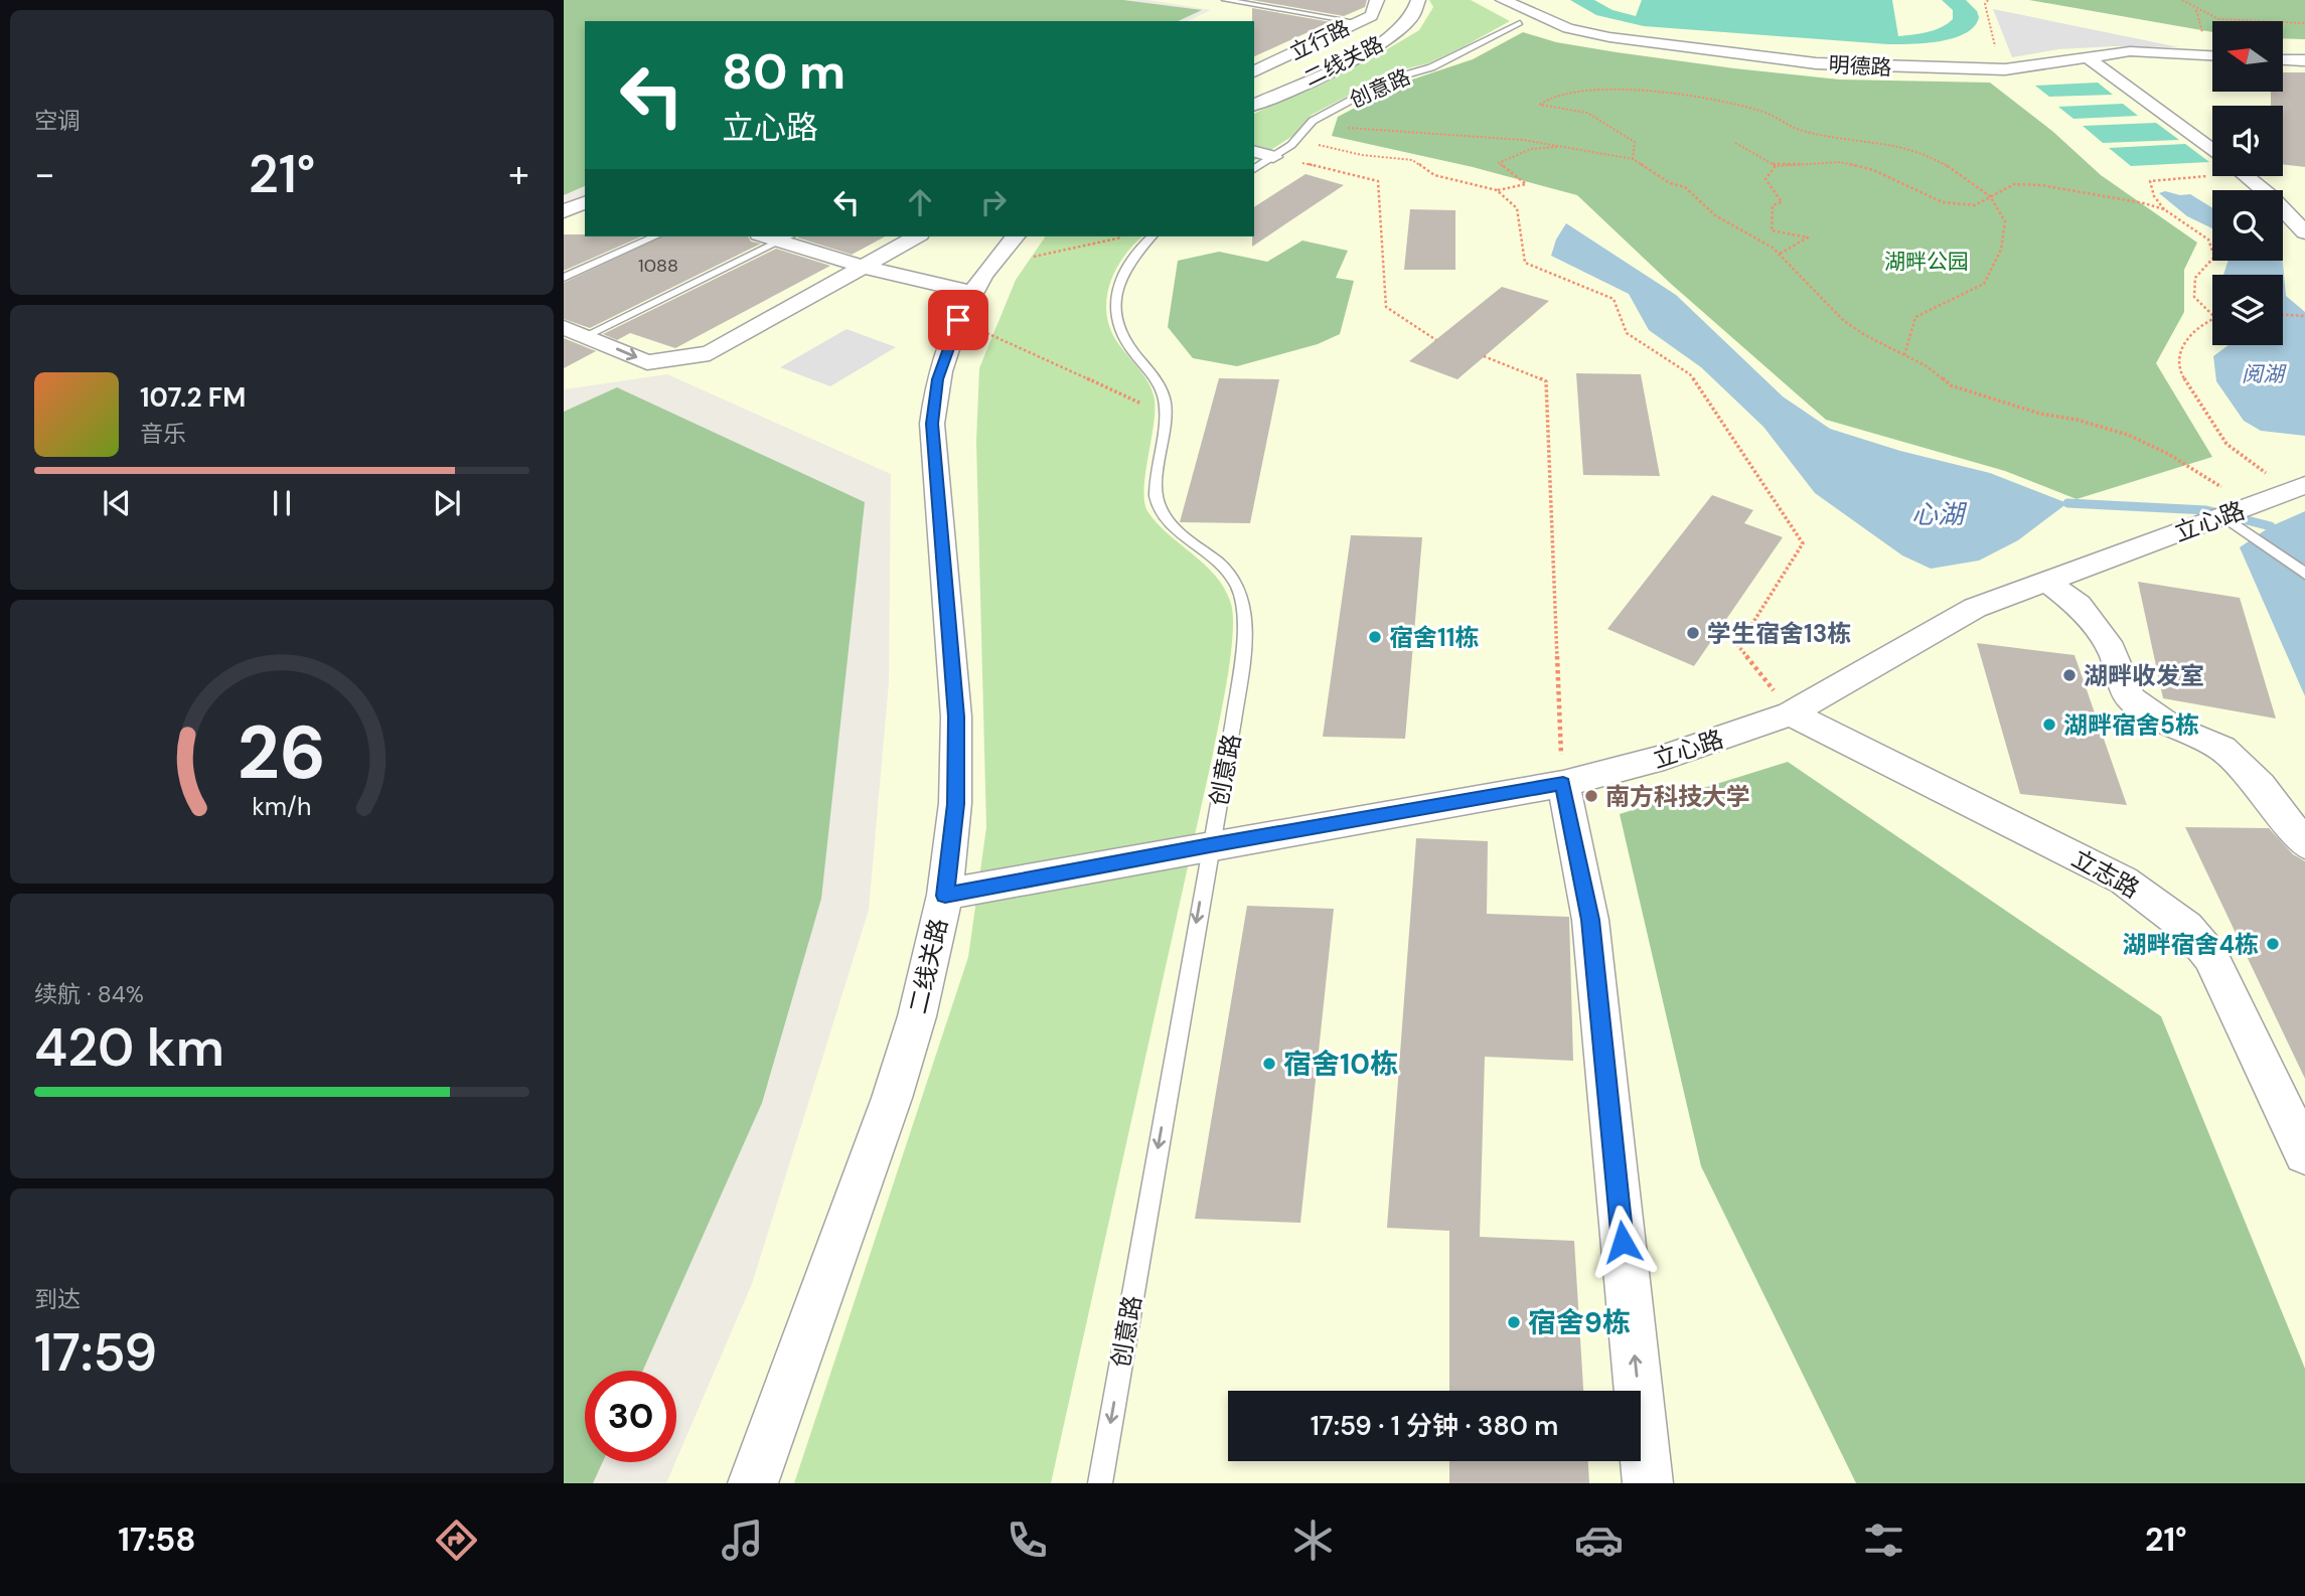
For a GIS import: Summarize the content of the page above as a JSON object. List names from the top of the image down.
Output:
{
  "streets": {
    "street": [
      "立行路",
      "二线关路",
      "明德路",
      "立心路",
      "立志路"
    ],
    "lane": ["创意路"]
  },
  "crossings": [
    ["二线关路", "立心路"],
    ["创意路", "立心路"],
    ["立心路", "立志路"]
  ],
  "one_way": ["创意路"],
  "water": ["阅湖", "心湖"],
  "parks": ["湖畔公园"],
  "places": [
    "学生宿舍13栋",
    "宿舍11栋",
    "湖畔收发室",
    "湖畔宿舍5栋",
    "南方科技大学",
    "湖畔宿舍4栋",
    "宿舍10栋",
    "宿舍9栋"
  ],
  "house_numbers": ["1088"],
  "north": "left",
  "page": {
    "tile": [
      "空调",
      ["续航 · 84%", "420 km"],
      ["到达", "17:59"]
    ],
    "turn": ["80 m", "立心路"],
    "heat": ["−", "21°", "+"],
    "song": ["107.2 FM", "音乐"],
    "limit": "30",
    "trip": "17:59 · 1 分钟 · 380 m",
    "tabs": ["17:58", "21°"],
    "gauge": ["26", "km/h"]
  }
}
